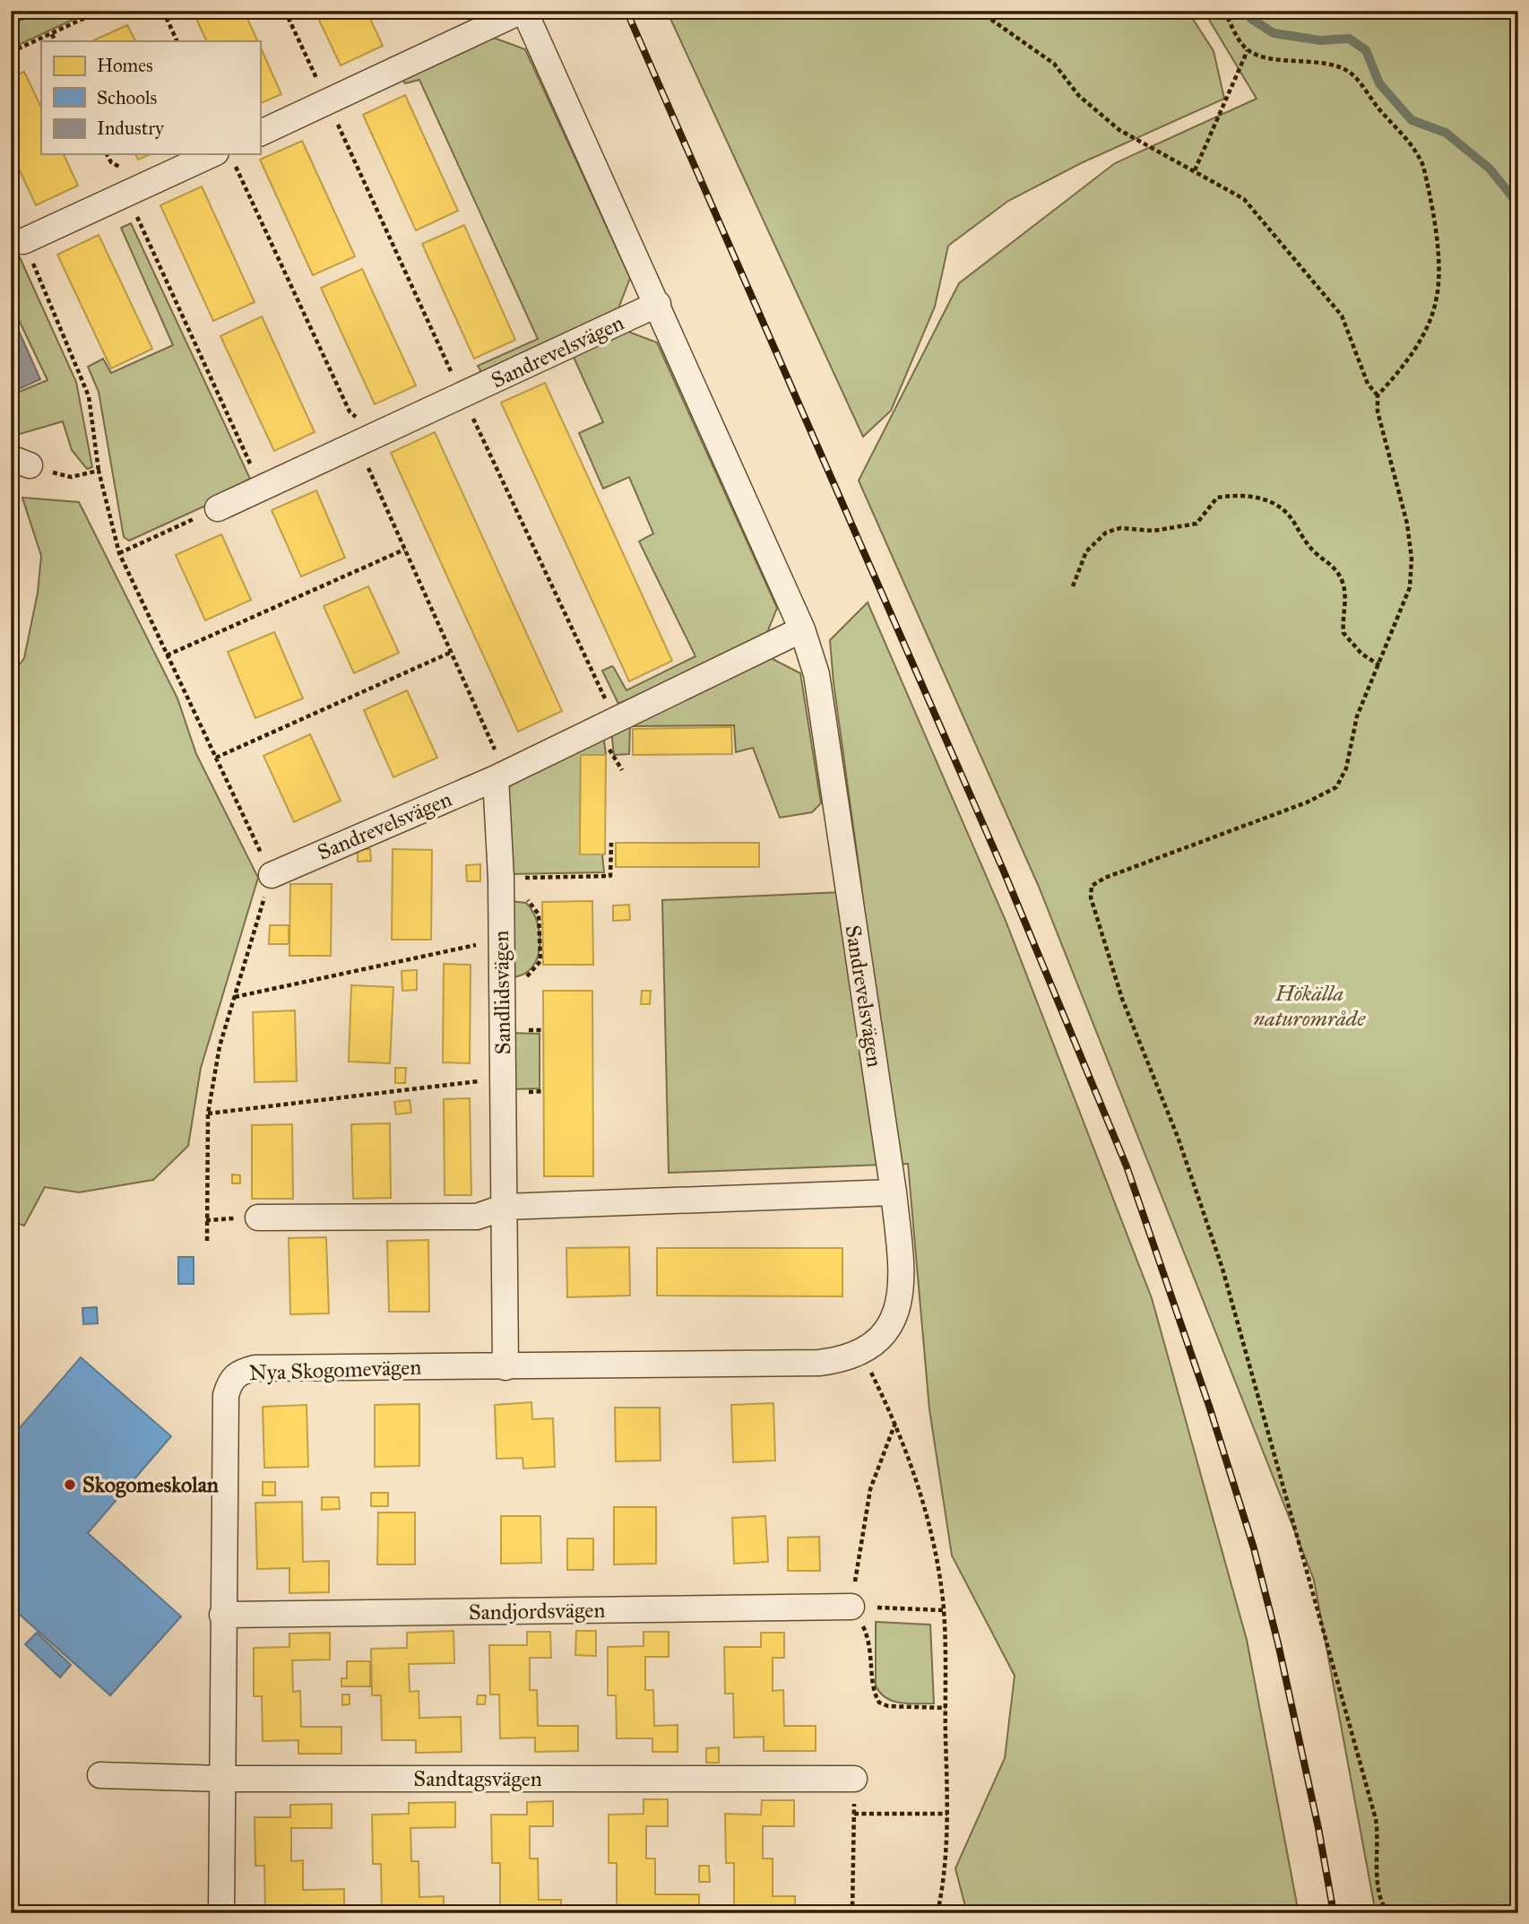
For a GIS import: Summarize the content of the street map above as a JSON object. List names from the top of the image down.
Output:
{
  "streets": {
    "street": [
      "Sandrevelsvägen",
      "Sandlidsvägen",
      "Nya Skogomevägen",
      "Sandjordsvägen",
      "Sandtagsvägen"
    ]
  },
  "crossings": [
    ["Sandrevelsvägen", "Sandlidsvägen"],
    ["Sandrevelsvägen", "Nya Skogomevägen"],
    ["Sandlidsvägen", "Nya Skogomevägen"],
    ["Nya Skogomevägen", "Sandjordsvägen"],
    ["Nya Skogomevägen", "Sandtagsvägen"]
  ],
  "parks": ["Hökälla naturområde"],
  "places": ["Skogomeskolan"],
  "legend": ["Homes", "Schools", "Industry"]
}
